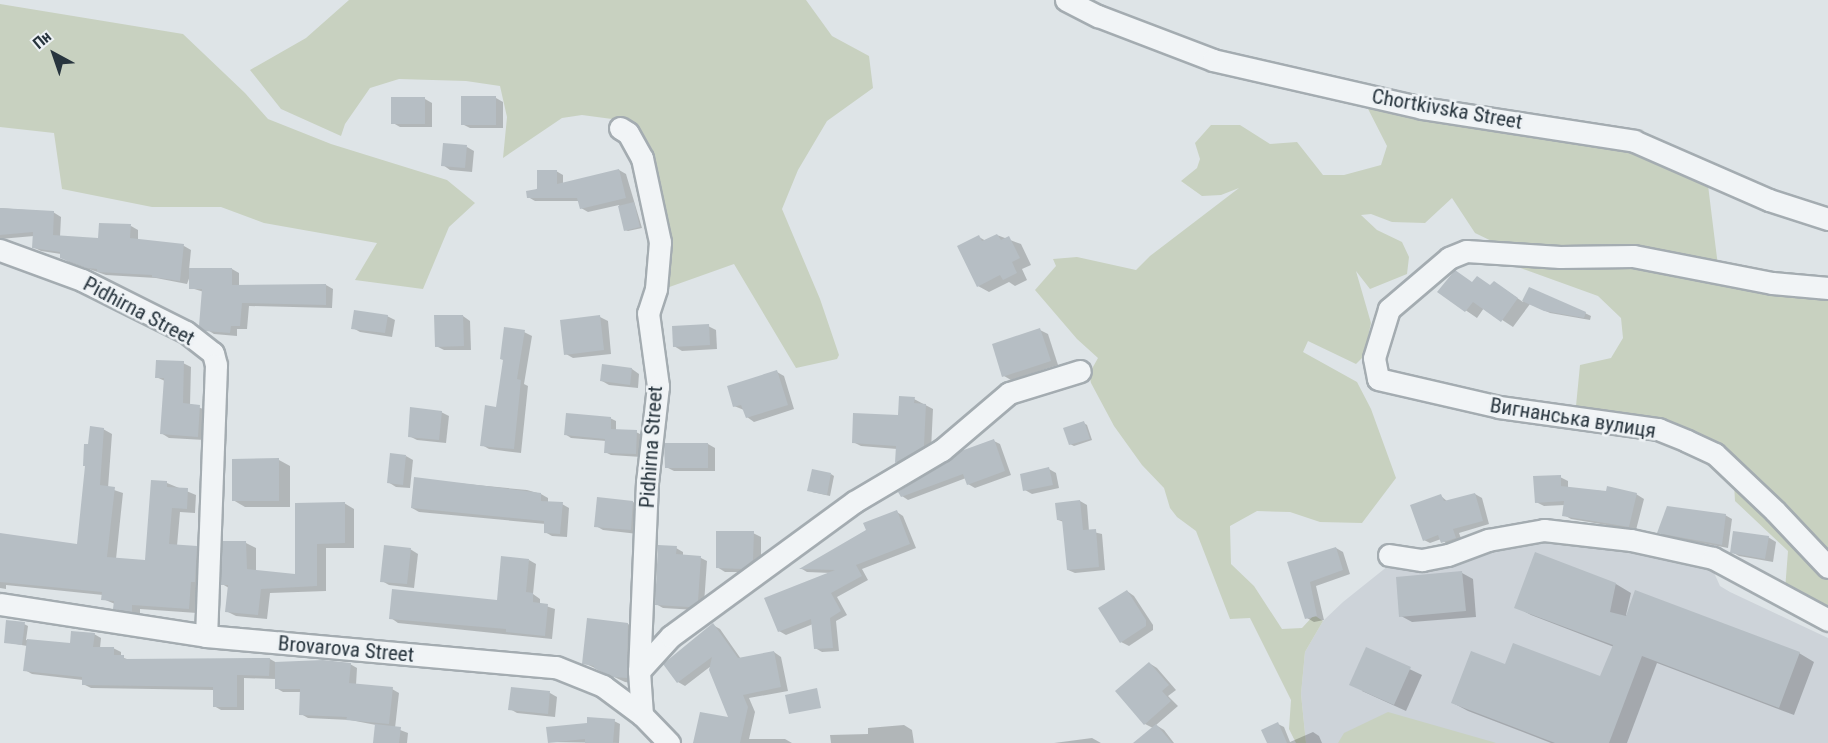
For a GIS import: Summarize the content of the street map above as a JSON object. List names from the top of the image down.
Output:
{
  "streets": {
    "street": [
      "Chortkivska Street",
      "Pidhirna Street",
      "Вигнанська вулиця",
      "Brovarova Street"
    ]
  },
  "crossings": [
    ["Pidhirna Street", "Brovarova Street"]
  ],
  "north": "top left"
}
